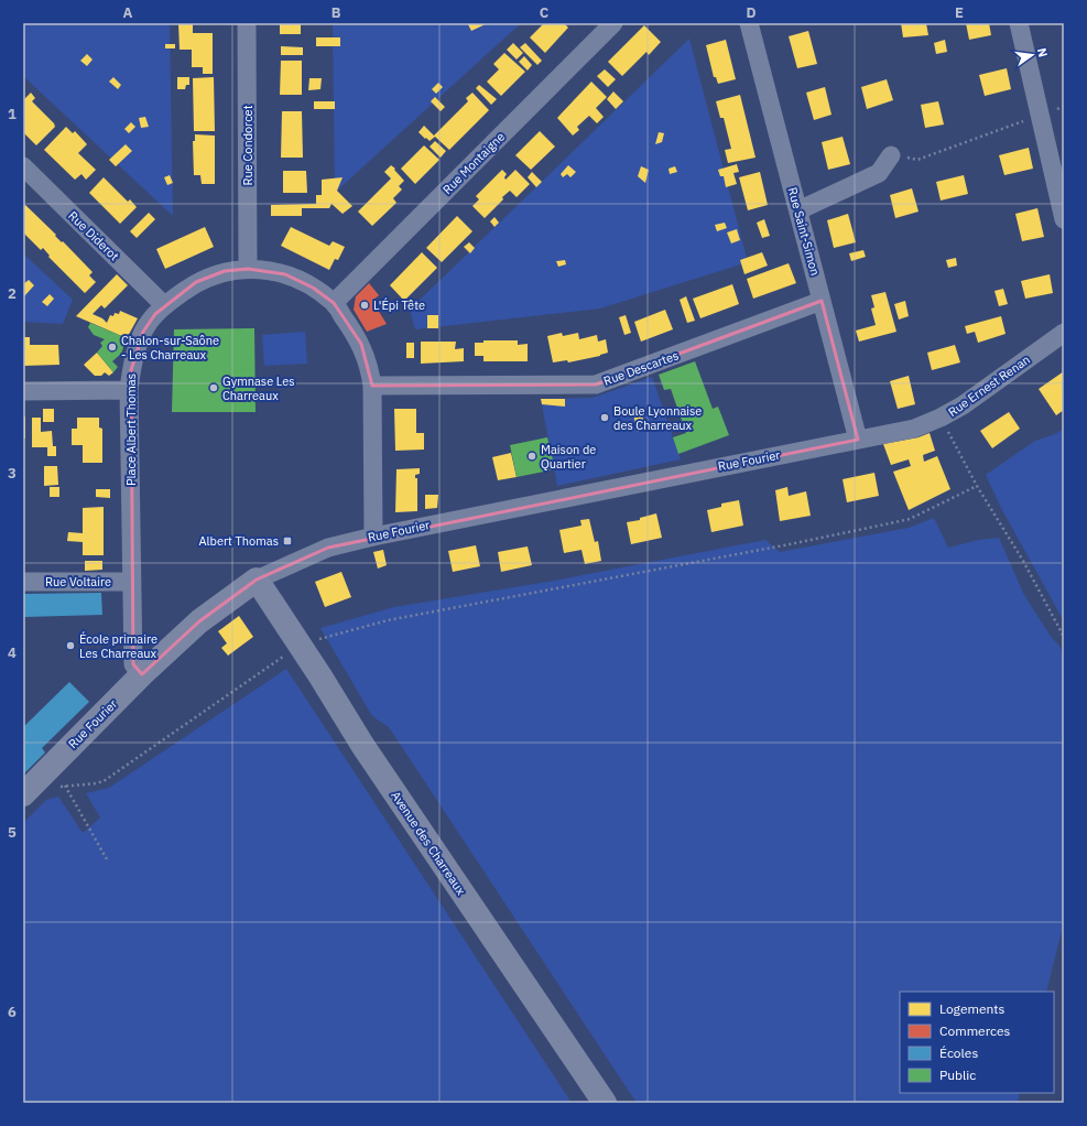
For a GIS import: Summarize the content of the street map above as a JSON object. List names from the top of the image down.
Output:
{
  "streets": {
    "main road": ["Rue Fourier", "Avenue des Charreaux"],
    "street": [
      "Rue Condorcet",
      "Rue Montaigne",
      "Rue Saint-Simon",
      "Rue Diderot",
      "Rue Descartes",
      "Rue Ernest Renan",
      "Place Albert Thomas",
      "Rue Voltaire"
    ]
  },
  "crossings": [
    ["Rue Condorcet", "Place Albert Thomas"],
    ["Rue Montaigne", "Place Albert Thomas"],
    ["Rue Saint-Simon", "Rue Descartes"],
    ["Rue Saint-Simon", "Rue Ernest Renan"],
    ["Rue Saint-Simon", "Rue Fourier"],
    ["Rue Diderot", "Place Albert Thomas"],
    ["Rue Descartes", "Place Albert Thomas"],
    ["Rue Ernest Renan", "Rue Fourier"],
    ["Place Albert Thomas", "Rue Fourier"],
    ["Place Albert Thomas", "Rue Voltaire"],
    ["Rue Fourier", "Avenue des Charreaux"]
  ],
  "places": {
    "other": [
      "L'Épi Tête",
      "Chalon-sur-Saône - Les Charreaux",
      "Gymnase Les Charreaux",
      "Boule Lyonnaise des Charreaux",
      "Maison de Quartier",
      "École primaire Les Charreaux"
    ],
    "transit": ["Albert Thomas"]
  },
  "legend": [
    "Logements",
    "Commerces",
    "Écoles",
    "Public"
  ],
  "north": "right",
  "grid": {
    "columns": [
      "A",
      "B",
      "C",
      "D",
      "E"
    ],
    "rows": [
      "1",
      "2",
      "3",
      "4",
      "5",
      "6"
    ]
  }
}
